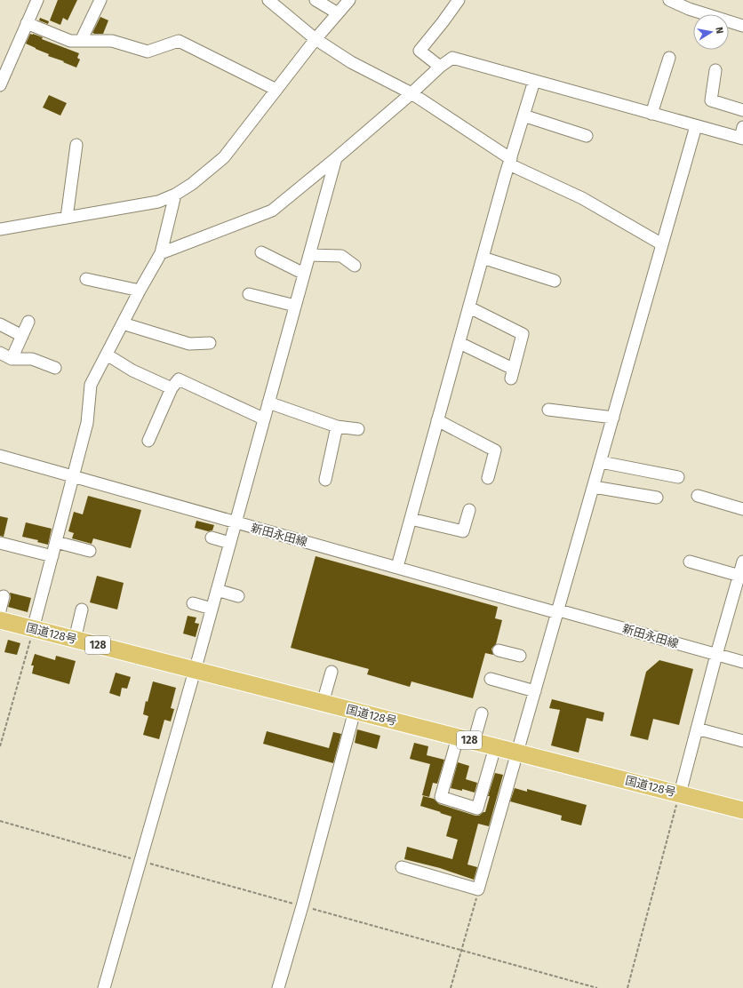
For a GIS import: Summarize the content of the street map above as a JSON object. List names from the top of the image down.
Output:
{
  "streets": {
    "highway": ["国道128号", "128"],
    "street": ["新田永田線"]
  },
  "north": "right"
}
